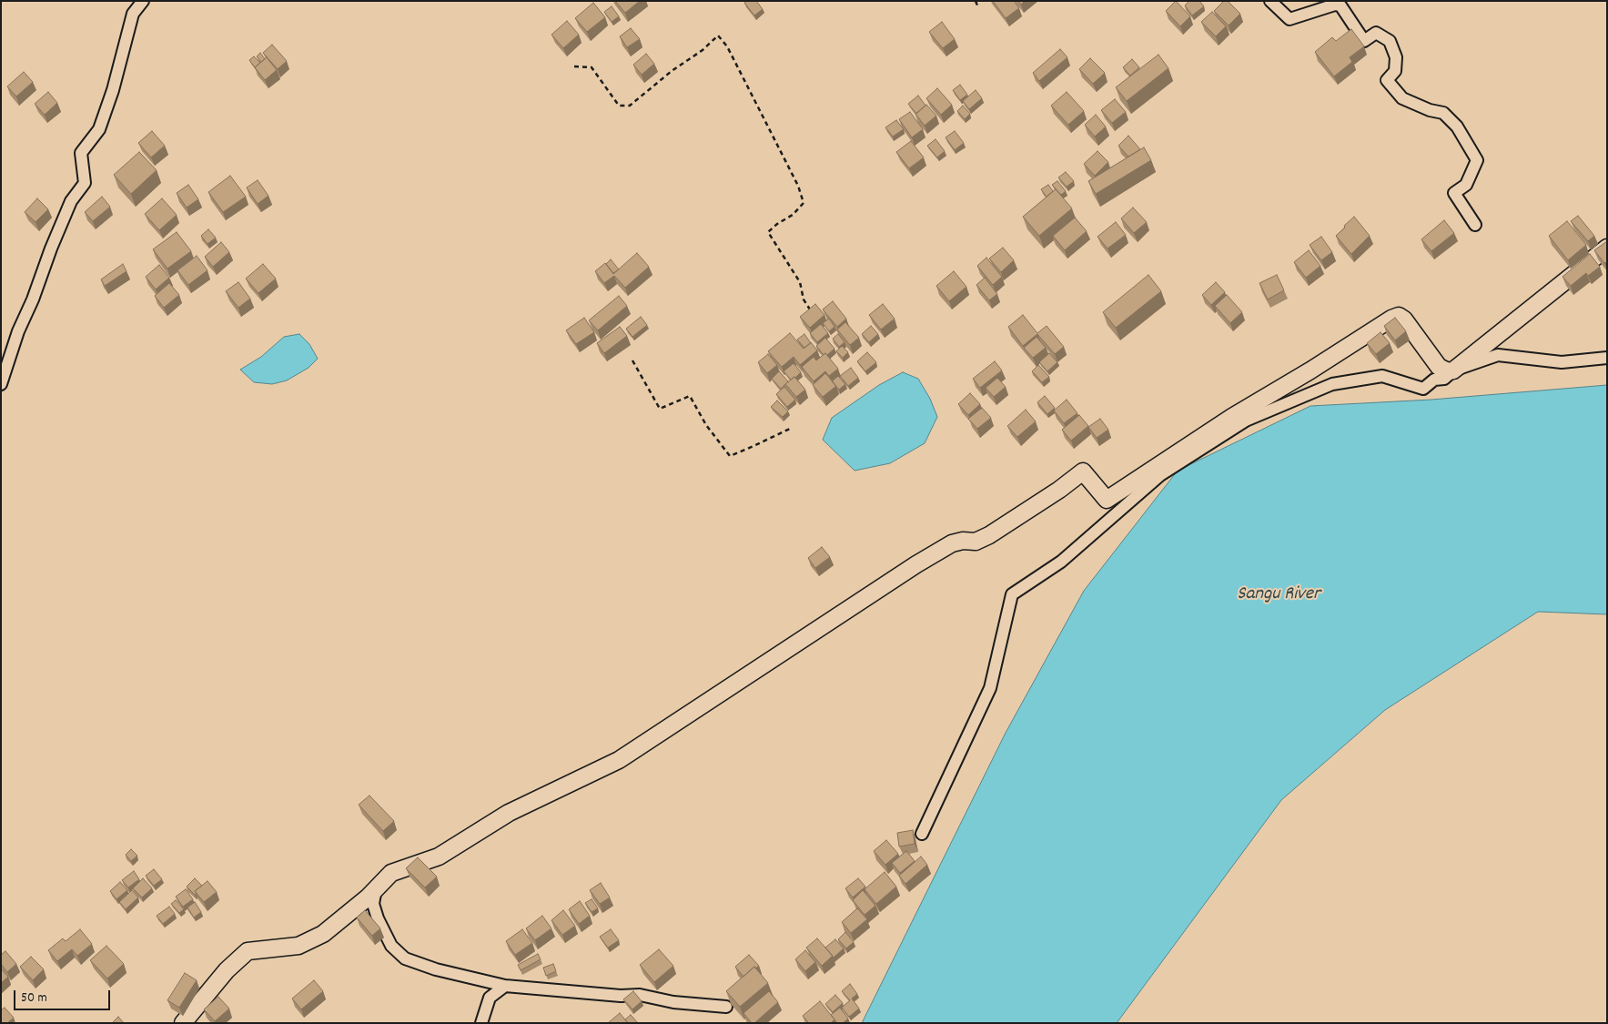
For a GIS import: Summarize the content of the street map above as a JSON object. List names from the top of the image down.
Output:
{
  "water": ["Sangu River"],
  "scale_bar": "50 m"
}
